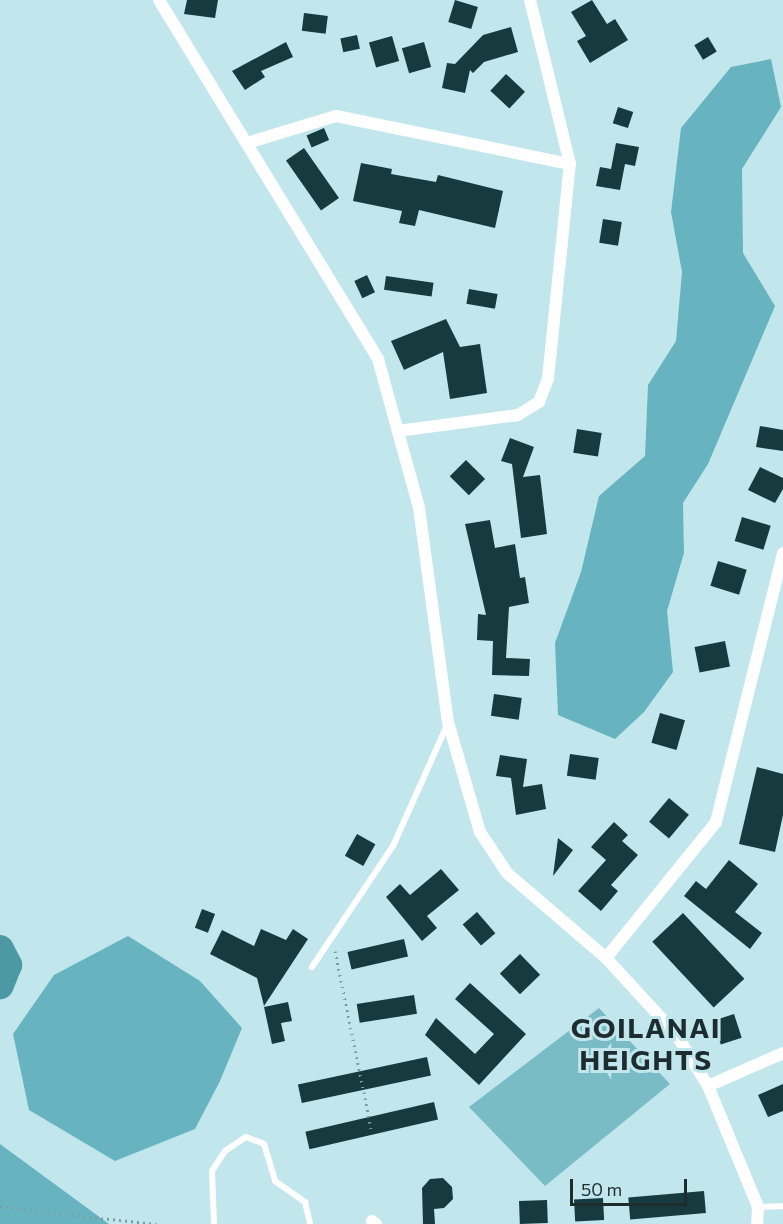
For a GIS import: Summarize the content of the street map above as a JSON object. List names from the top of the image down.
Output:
{
  "districts": ["GOILANAI HEIGHTS"],
  "scale_bar": "50 m"
}
